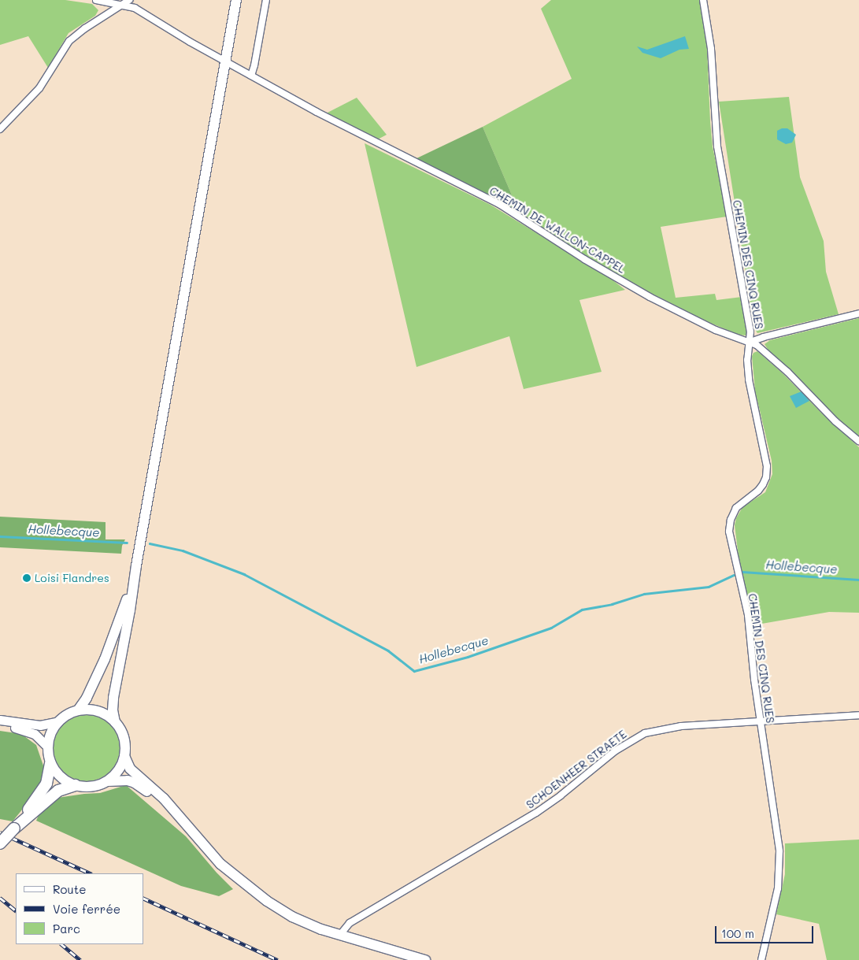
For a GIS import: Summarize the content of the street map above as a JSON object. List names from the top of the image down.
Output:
{
  "streets": {
    "street": ["CHEMIN DE WALLON-CAPPEL", "CHEMIN DES CINQ RUES", "SCHOENHEER STRAETE"]
  },
  "crossings": [
    ["CHEMIN DE WALLON-CAPPEL", "CHEMIN DES CINQ RUES"],
    ["CHEMIN DES CINQ RUES", "SCHOENHEER STRAETE"]
  ],
  "water": ["Hollebecque"],
  "places": ["Loisi Flandres"],
  "legend": ["Route", "Voie ferrée", "Parc"],
  "scale_bar": "100 m"
}
